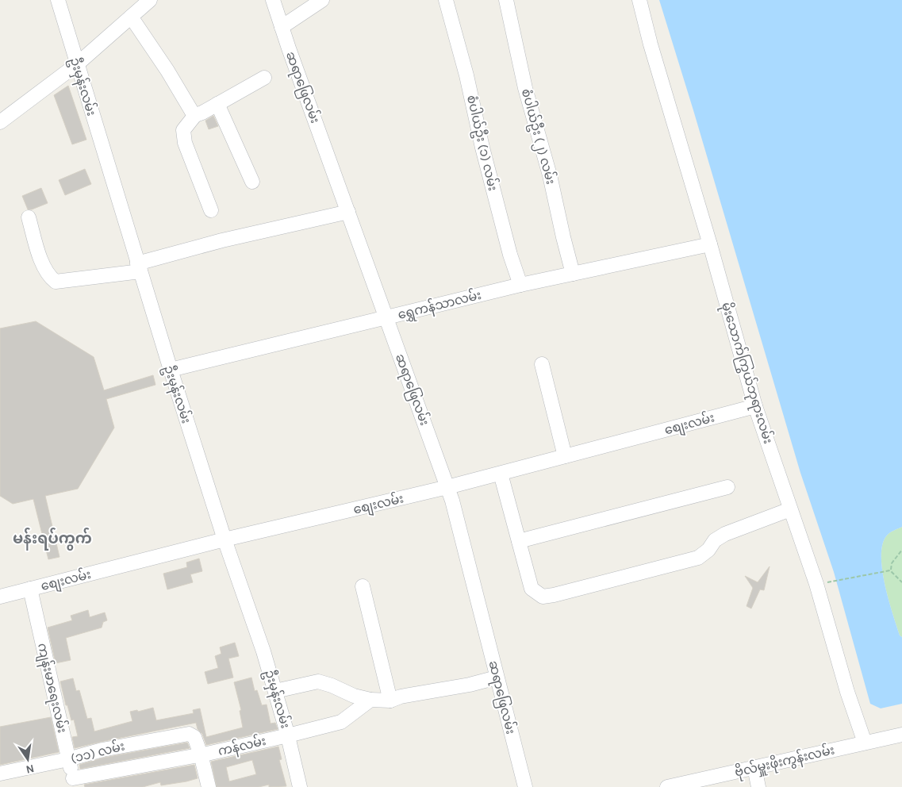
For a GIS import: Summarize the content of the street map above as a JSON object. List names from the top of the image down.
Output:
{
  "streets": {
    "street": [
      "ဦးမှန်းလမ်း",
      "ဆရာဖြေလမ်း",
      "စံပါယ်ဦး (၂) လမ်း",
      "စံပါယ်ဦး (၁) လမ်း",
      "‌ရွှေကန်သာလမ်း",
      "မိုးသောက်ကြွယ်ဘုရားလမ်း",
      "စျေးလမ်း",
      "ကျန်းမာရေးလမ်း",
      "ကန်လမ်း",
      "(၁၁) လမ်း",
      "ဗိုလ်မှူးဖိုးကွန်းလမ်း"
    ]
  },
  "crossings": [
    ["ဦးမှန်းလမ်း", "‌ရွှေကန်သာလမ်း"],
    ["ဦးမှန်းလမ်း", "စျေးလမ်း"],
    ["ဦးမှန်းလမ်း", "ကန်လမ်း"],
    ["ဆရာဖြေလမ်း", "‌ရွှေကန်သာလမ်း"],
    ["ဆရာဖြေလမ်း", "စျေးလမ်း"],
    ["စံပါယ်ဦး (၂) လမ်း", "‌ရွှေကန်သာလမ်း"],
    ["စံပါယ်ဦး (၁) လမ်း", "‌ရွှေကန်သာလမ်း"],
    ["‌ရွှေကန်သာလမ်း", "မိုးသောက်ကြွယ်ဘုရားလမ်း"],
    ["မိုးသောက်ကြွယ်ဘုရားလမ်း", "စျေးလမ်း"],
    ["မိုးသောက်ကြွယ်ဘုရားလမ်း", "ဗိုလ်မှူးဖိုးကွန်းလမ်း"],
    ["စျေးလမ်း", "ကျန်းမာရေးလမ်း"],
    ["ကျန်းမာရေးလမ်း", "ကန်လမ်း"],
    ["ကျန်းမာရေးလမ်း", "(၁၁) လမ်း"],
    ["ကန်လမ်း", "(၁၁) လမ်း"]
  ],
  "districts": ["မန်းရပ်ကွက်"],
  "north": "bottom"
}
